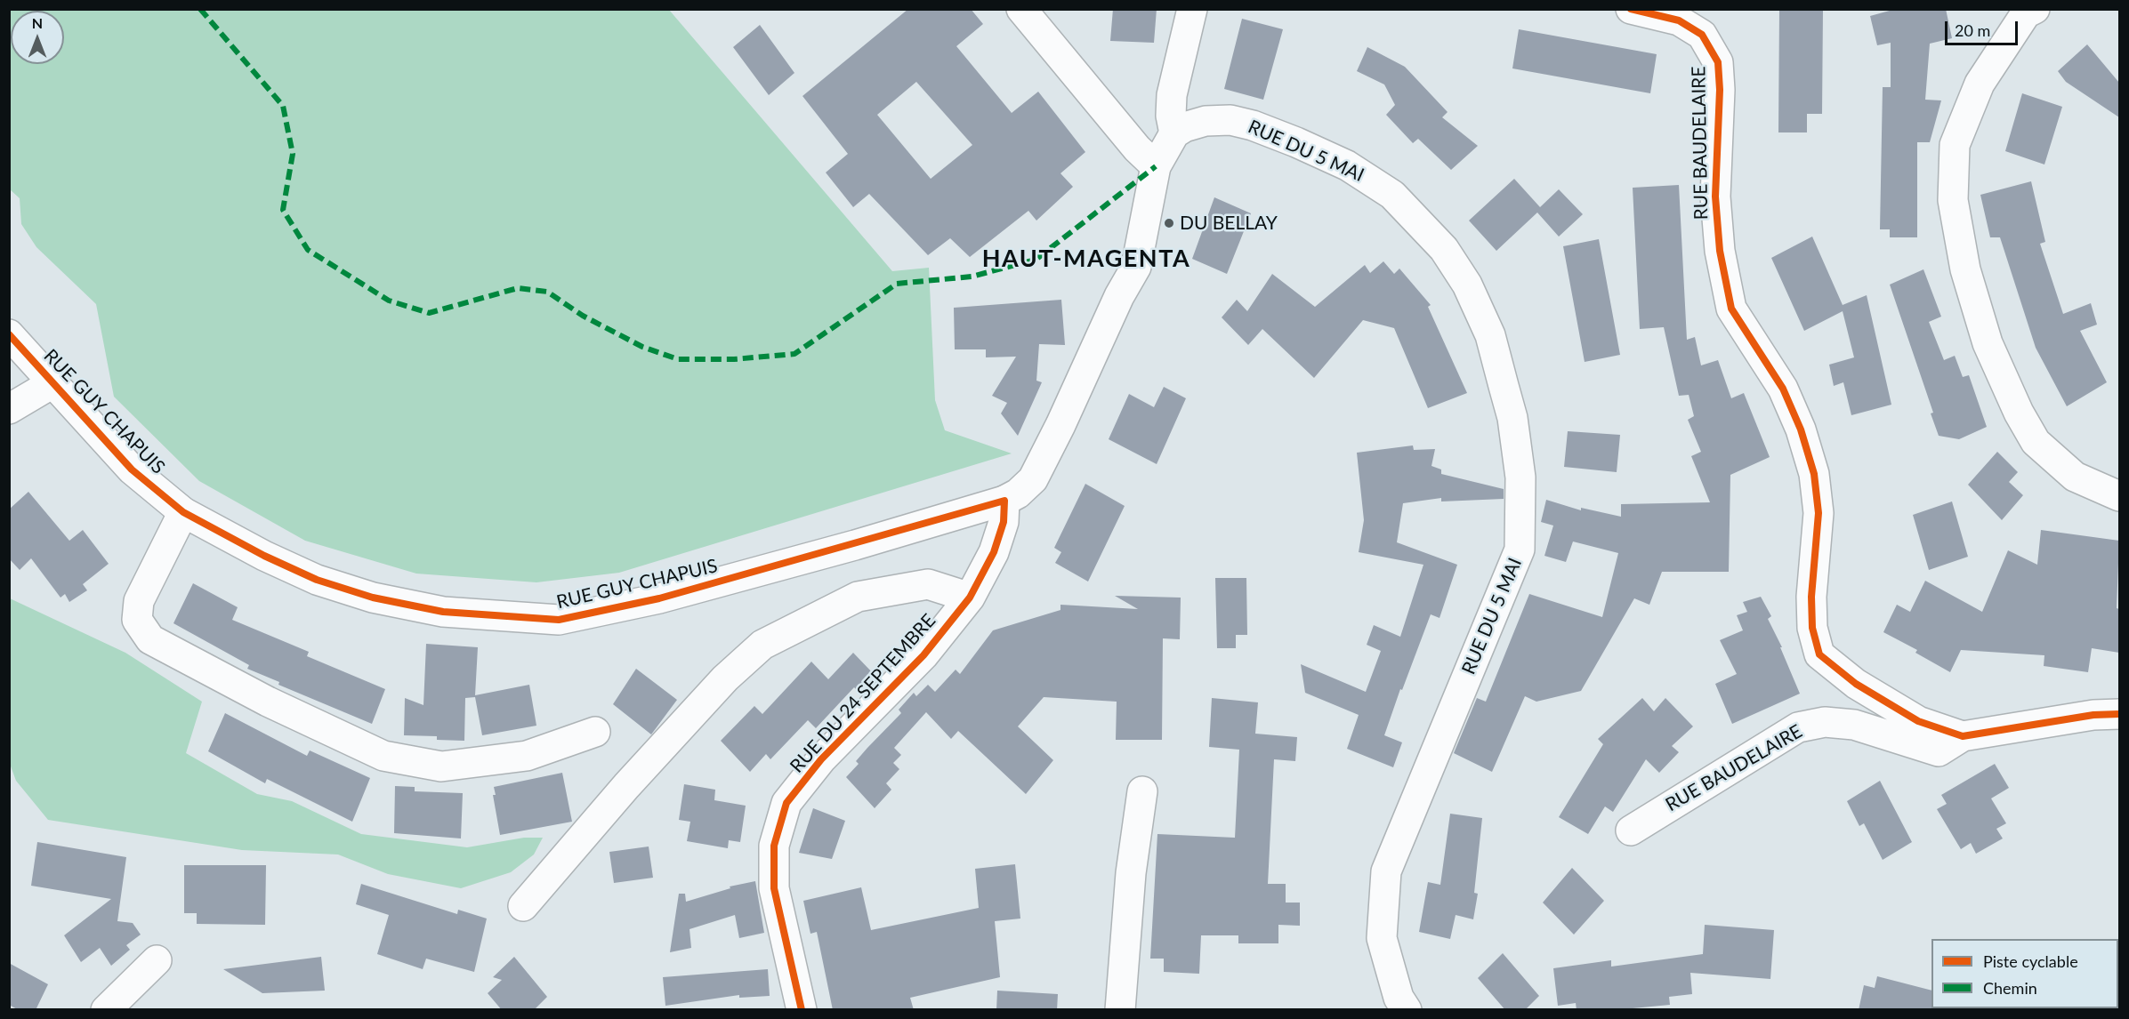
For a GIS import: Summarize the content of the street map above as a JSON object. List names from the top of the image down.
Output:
{
  "streets": {
    "street": [
      "RUE BAUDELAIRE",
      "RUE DU 5 MAI",
      "RUE GUY CHAPUIS",
      "RUE DU 24 SEPTEMBRE"
    ]
  },
  "crossings": [
    ["RUE GUY CHAPUIS", "RUE DU 24 SEPTEMBRE"]
  ],
  "districts": ["HAUT-MAGENTA"],
  "places": ["DU BELLAY"],
  "legend": ["Piste cyclable", "Chemin"],
  "scale_bar": "20 m",
  "north": "top"
}
